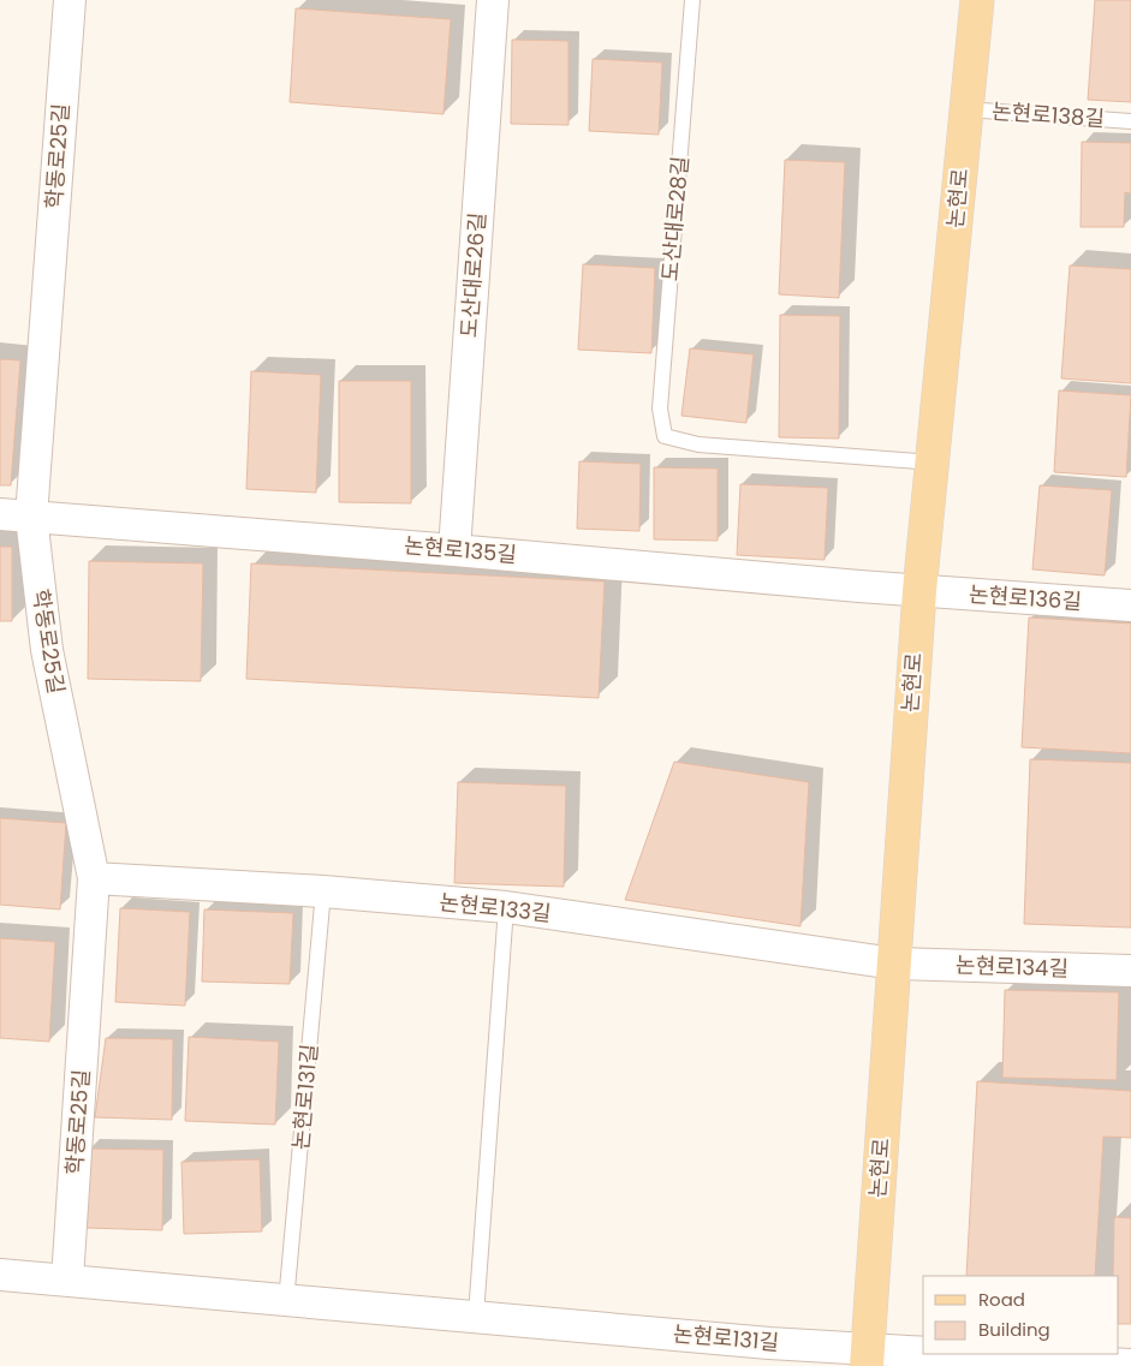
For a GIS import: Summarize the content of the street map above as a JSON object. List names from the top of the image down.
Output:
{
  "streets": {
    "main road": ["논현로"],
    "street": [
      "학동로25길",
      "도산대로26길",
      "논현로135길",
      "논현로136길",
      "논현로133길",
      "논현로134길",
      "논현로131길"
    ],
    "lane": ["논현로138길", "도산대로28길"]
  },
  "crossings": [
    ["논현로138길", "논현로"],
    ["학동로25길", "논현로135길"],
    ["학동로25길", "논현로133길"],
    ["학동로25길", "논현로131길"],
    ["논현로", "도산대로28길"],
    ["논현로", "논현로135길"],
    ["논현로", "논현로136길"],
    ["논현로", "논현로133길"],
    ["논현로", "논현로134길"],
    ["논현로", "논현로131길"],
    ["도산대로26길", "논현로135길"],
    ["논현로135길", "논현로136길"],
    ["논현로133길", "논현로134길"],
    ["논현로133길", "논현로131길"]
  ],
  "legend": ["Road", "Building"]
}
